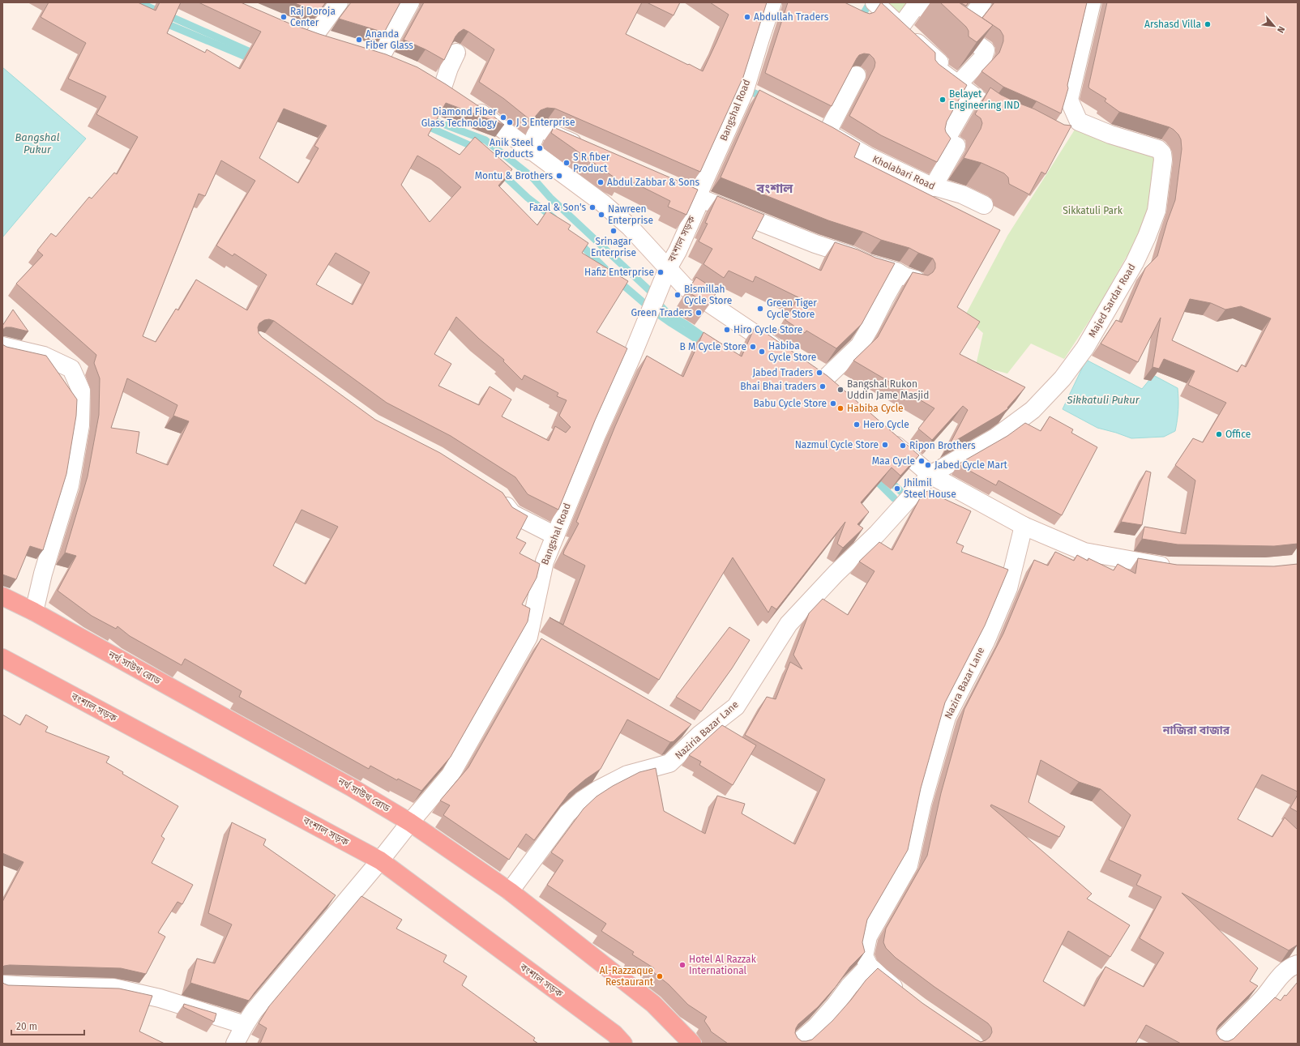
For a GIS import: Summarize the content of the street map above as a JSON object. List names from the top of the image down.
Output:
{
  "streets": {
    "highway": ["বংশাল সড়ক", "নর্থ সাউথ রোড"],
    "street": [
      "Bangshal Road",
      "Kholabari Road",
      "Majed Sardar Road",
      "Nazira Bazar Lane",
      "Naziria Bazar Lane"
    ]
  },
  "crossings": [
    ["Bangshal Road", "বংশাল সড়ক"],
    ["Bangshal Road", "নর্থ সাউথ রোড"],
    ["Majed Sardar Road", "Naziria Bazar Lane"],
    ["নর্থ সাউথ রোড", "Naziria Bazar Lane"]
  ],
  "districts": ["বংশাল", "নাজিরা বাজার"],
  "water": ["Bangshal Pukur", "Sikkatuli Pukur"],
  "parks": ["Sikkatuli Park"],
  "places": [
    "Raj Doroja Center",
    "Abdullah Traders",
    "Arshasd Villa",
    "Ananda Fiber Glass",
    "Belayet Engineering IND",
    "Diamond Fiber Glass Technology",
    "J S Enterprise",
    "Anik Steel Products",
    "S R fiber Product",
    "Montu & Brothers",
    "Abdul Zabbar & Sons",
    "Fazal & Son's",
    "Nawreen Enterprise",
    "Srinagar Enterprise",
    "Hafiz Enterprise",
    "Bismillah Cycle Store",
    "Green Tiger Cycle Store",
    "Green Traders",
    "Hiro Cycle Store",
    "B M Cycle Store",
    "Habiba Cycle Store",
    "Jabed Traders",
    "Bhai Bhai traders",
    "Bangshal Rukon Uddin Jame Masjid",
    "Babu Cycle Store",
    "Habiba Cycle",
    "Hero Cycle",
    "Office",
    "Nazmul Cycle Store",
    "Ripon Brothers",
    "Maa Cycle",
    "Jabed Cycle Mart",
    "Jhilmil Steel House",
    "Hotel Al Razzak International",
    "Al-Razzaque Restaurant"
  ],
  "scale_bar": "20 m",
  "north": "bottom right"
}
